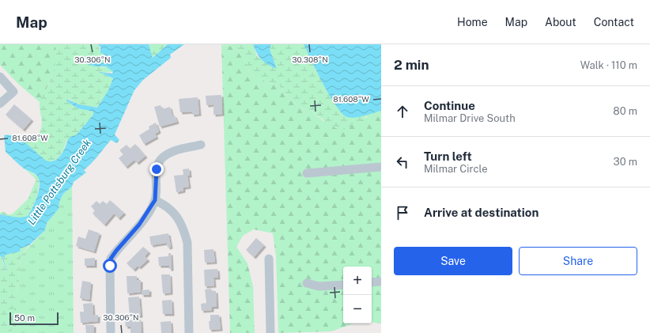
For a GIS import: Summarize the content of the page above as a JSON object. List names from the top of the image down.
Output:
{
  "water": ["Little Pottsburg Creek"],
  "scale_bar": "50 m",
  "page": {
    "header": "Map",
    "nav": [
      "Home",
      "Map",
      "About",
      "Contact"
    ],
    "heading": ["2 min", "Walk · 110 m"],
    "list": [
      ["Continue", "Milmar Drive South", "80 m"],
      ["Turn left", "Milmar Circle", "30 m"],
      "Arrive at destination"
    ],
    "buttons": ["Save", "Share"],
    "map_buttons": ["+", "−"],
    "scale": "50 m"
  },
  "coordinates": ["30.306°N", "30.308°N", "81.608°W"]
}
